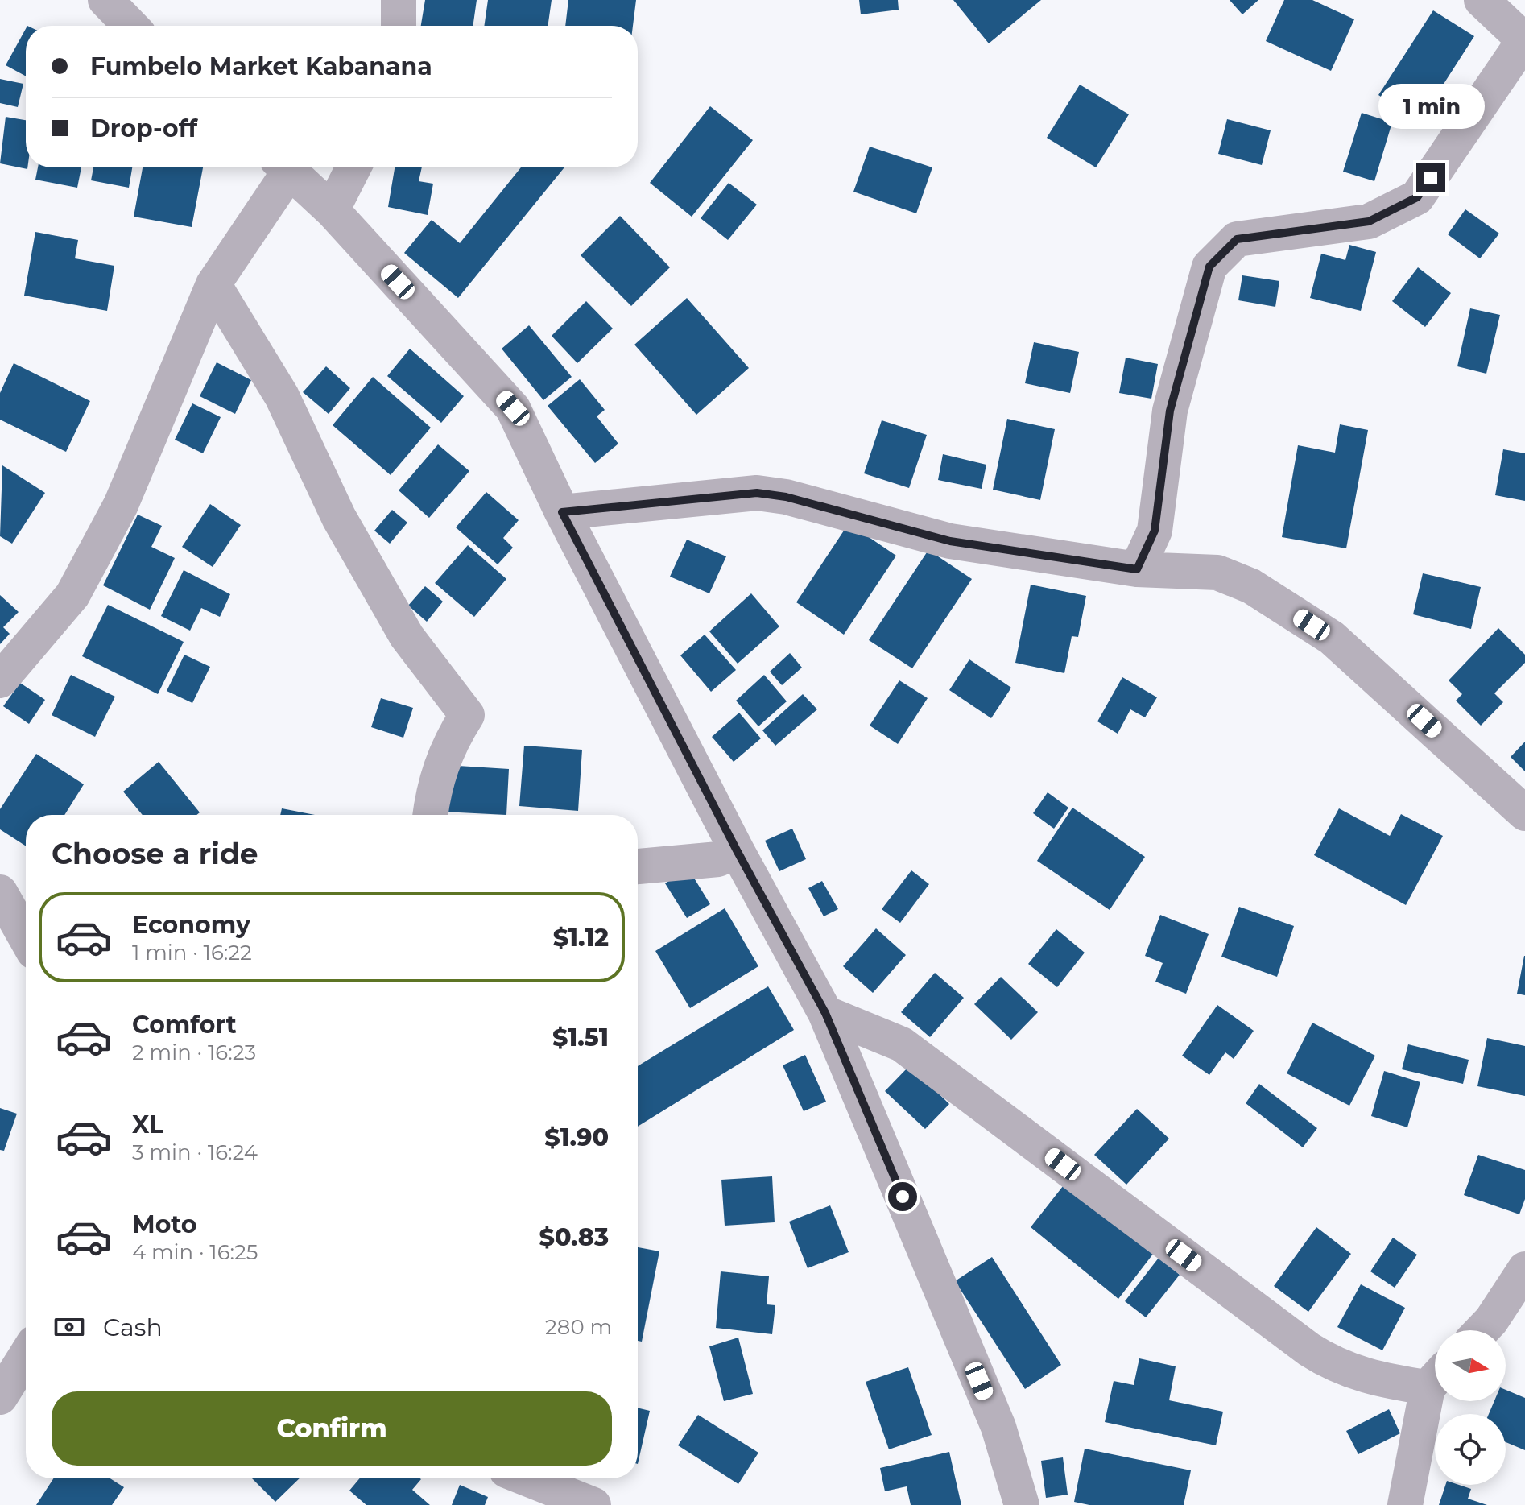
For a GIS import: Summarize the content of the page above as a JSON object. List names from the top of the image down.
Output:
{
  "north": "right",
  "page": {
    "banner": ["Fumbelo Market Kabanana", "Drop-off"],
    "bubble": "1 min",
    "heading": "Choose a ride",
    "list": [
      {
        "name": "Economy",
        "note": "1 min · 16:22",
        "value": "$1.12"
      },
      {
        "name": "Comfort",
        "note": "2 min · 16:23",
        "value": "$1.51"
      },
      {
        "name": "XL",
        "note": "3 min · 16:24",
        "value": "$1.90"
      },
      {
        "name": "Moto",
        "note": "4 min · 16:25",
        "value": "$0.83"
      }
    ],
    "pay": ["Cash", "280 m"],
    "buttons": "Confirm"
  }
}
